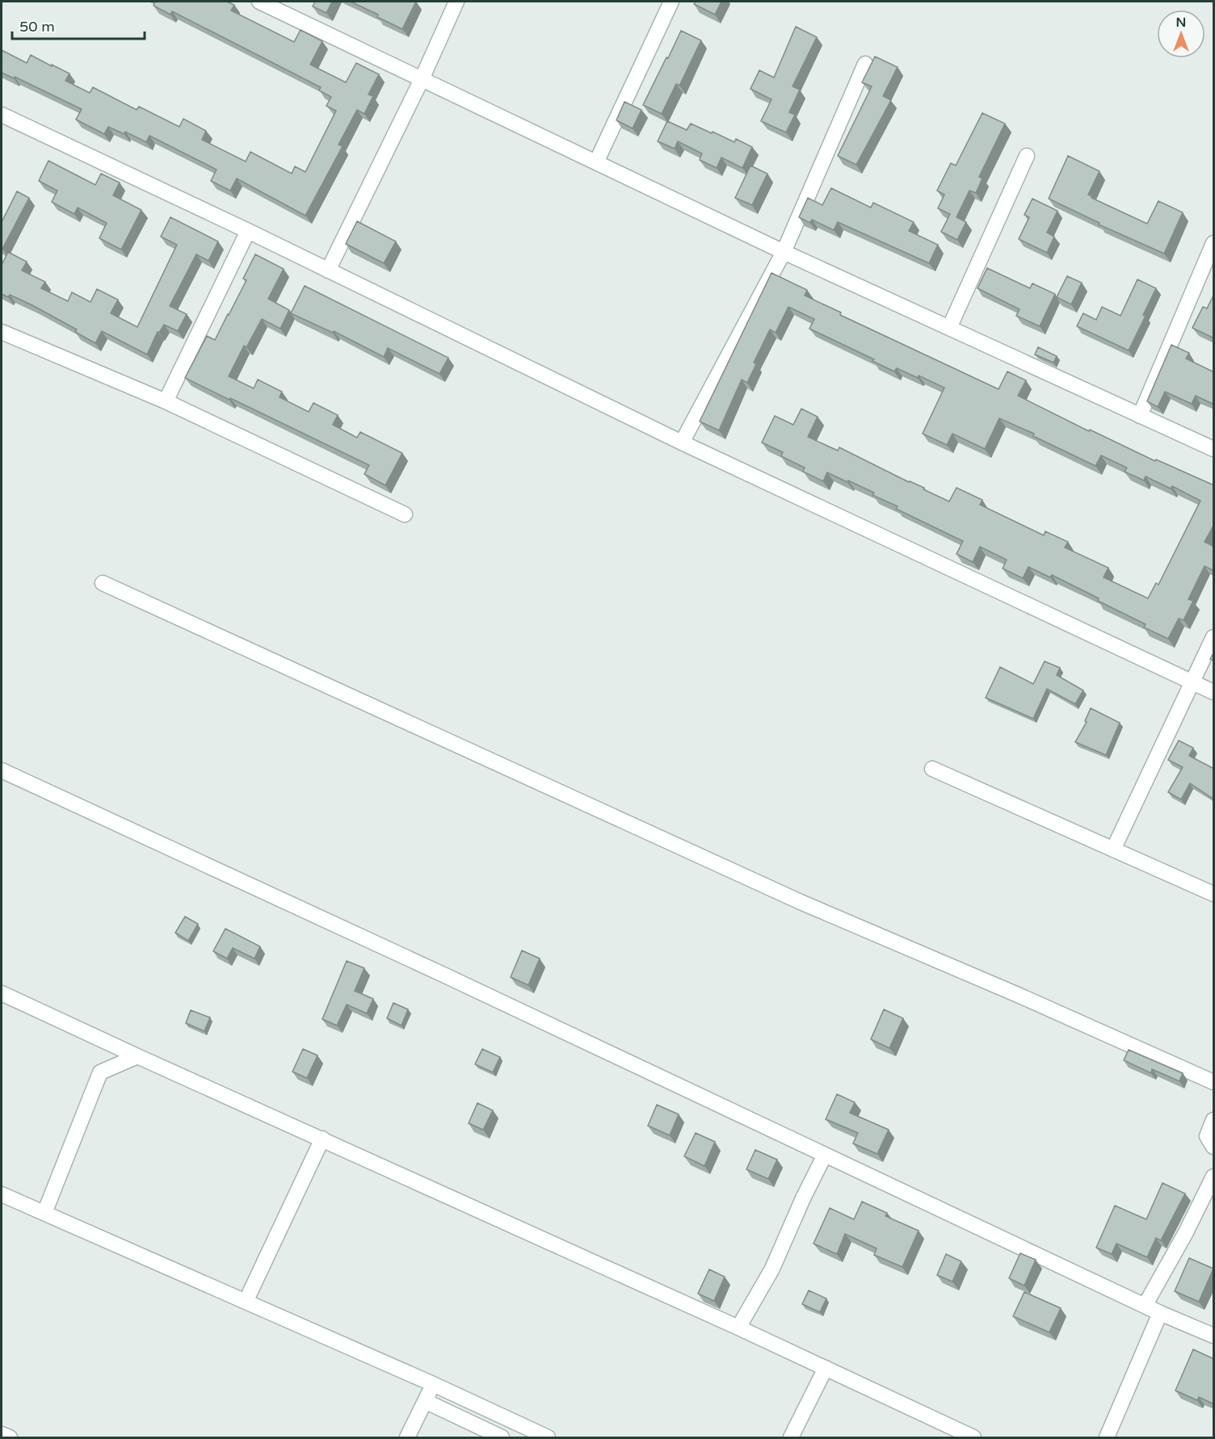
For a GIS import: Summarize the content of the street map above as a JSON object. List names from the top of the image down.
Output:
{
  "scale_bar": "50 m",
  "north": "top"
}
